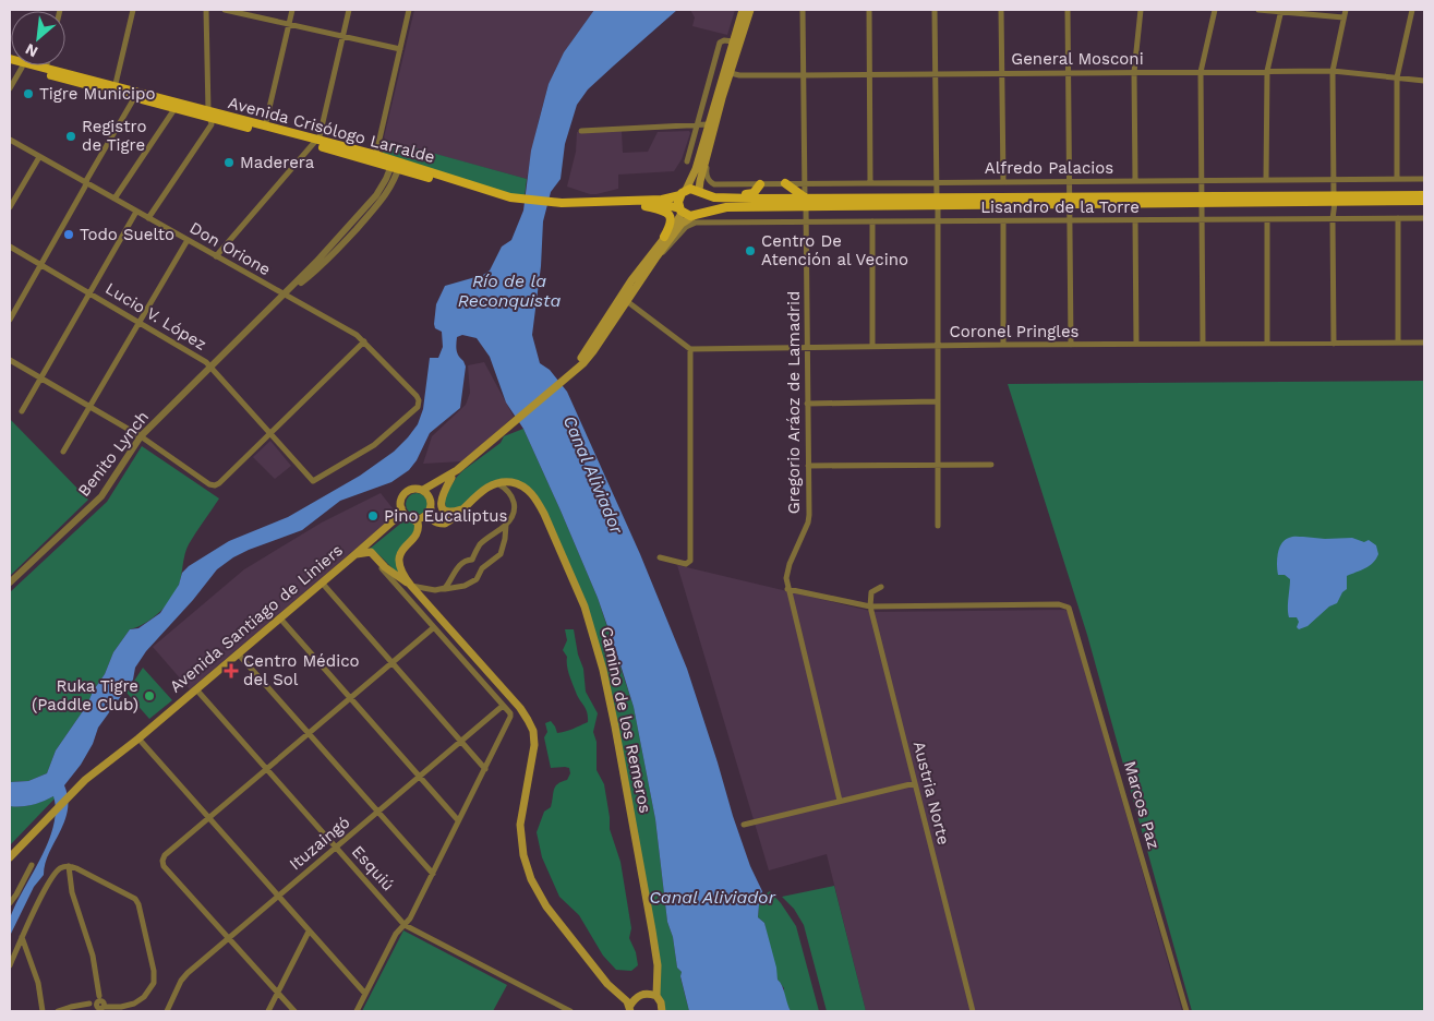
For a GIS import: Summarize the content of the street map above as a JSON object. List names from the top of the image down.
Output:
{
  "streets": {
    "main road": ["Avenida Crisólogo Larralde", "Avenida Santiago de Liniers", "Camino de los Remeros"],
    "street": [
      "General Mosconi",
      "Alfredo Palacios",
      "Lisandro de la Torre",
      "Don Orione",
      "Lucio V. López",
      "Coronel Pringles",
      "Gregorio Aráoz de Lamadrid",
      "Benito Lynch",
      "Austria Norte",
      "Marcos Paz",
      "Ituzaingó",
      "Esquiú"
    ]
  },
  "crossings": [
    ["General Mosconi", "Gregorio Aráoz de Lamadrid"],
    ["Avenida Crisólogo Larralde", "Lisandro de la Torre"],
    ["Avenida Crisólogo Larralde", "Benito Lynch"],
    ["Alfredo Palacios", "Gregorio Aráoz de Lamadrid"],
    ["Lisandro de la Torre", "Gregorio Aráoz de Lamadrid"],
    ["Don Orione", "Lucio V. López"],
    ["Don Orione", "Benito Lynch"],
    ["Lucio V. López", "Benito Lynch"],
    ["Coronel Pringles", "Gregorio Aráoz de Lamadrid"],
    ["Avenida Santiago de Liniers", "Esquiú"],
    ["Austria Norte", "Marcos Paz"],
    ["Ituzaingó", "Esquiú"]
  ],
  "water": ["Río de la Reconquista", "Canal Aliviador"],
  "places": {
    "other": [
      "Tigre Municipo",
      "Registro de Tigre",
      "Maderera",
      "Todo Suelto",
      "Centro De Atención al Vecino",
      "Pino Eucaliptus",
      "Ruka Tigre (Paddle Club)"
    ],
    "health": ["Centro Médico del Sol"]
  },
  "north": "bottom left"
}
